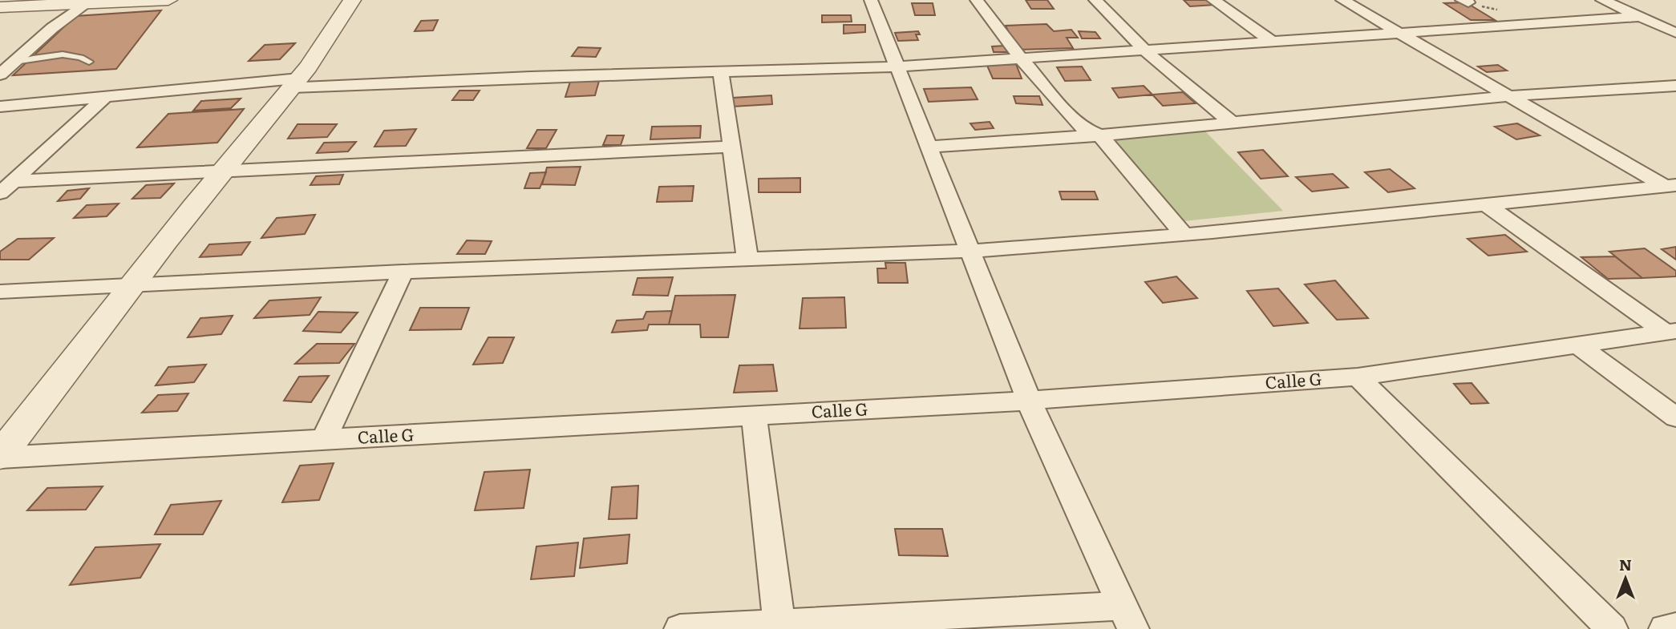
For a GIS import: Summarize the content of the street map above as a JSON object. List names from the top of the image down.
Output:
{
  "streets": {
    "street": ["Calle G"]
  },
  "north": "top"
}
